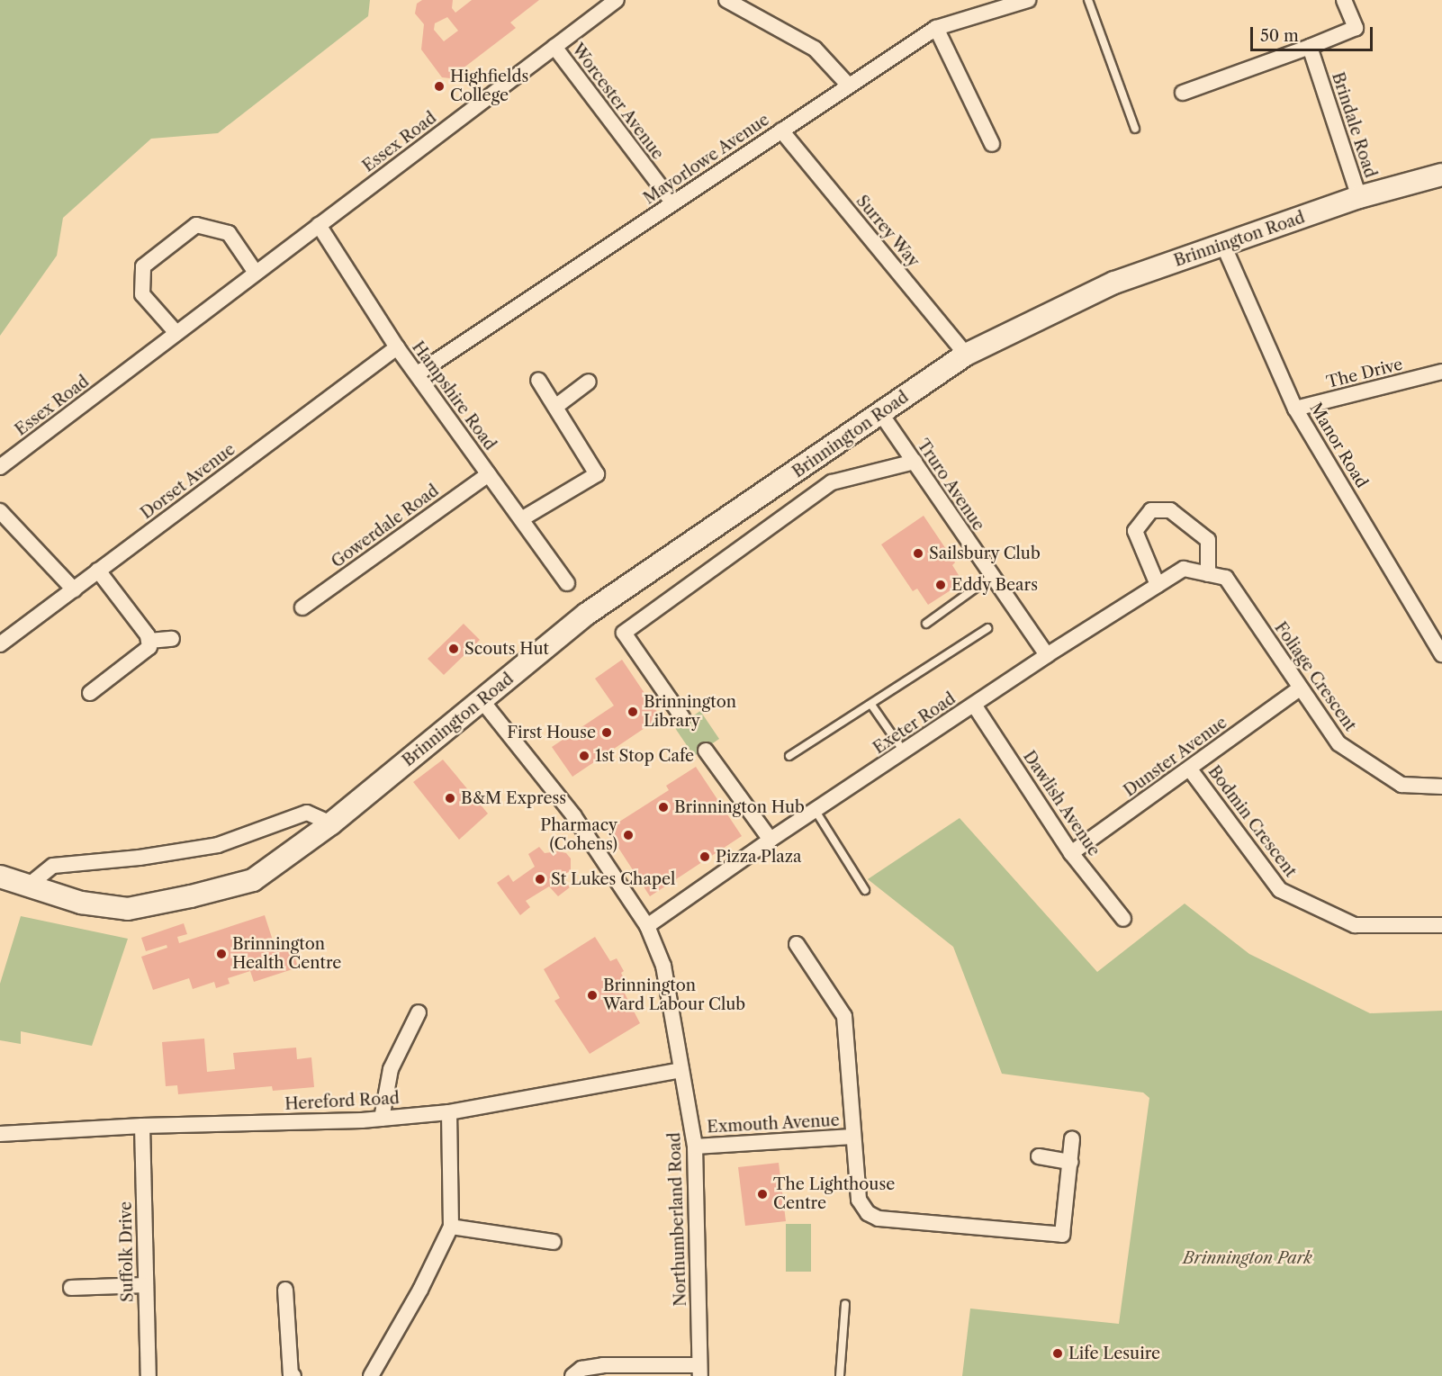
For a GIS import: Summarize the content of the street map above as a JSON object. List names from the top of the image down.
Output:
{
  "streets": {
    "street": [
      "Worcester Avenue",
      "Brindale Road",
      "Essex Road",
      "Mayorlowe Avenue",
      "Surrey Way",
      "Brinnington Road",
      "The Drive",
      "Hampshire Road",
      "Manor Road",
      "Dorset Avenue",
      "Truro Avenue",
      "Gowerdale Road",
      "Foliage Crescent",
      "Exeter Road",
      "Dunster Avenue",
      "Dawlish Avenue",
      "Bodmin Crescent",
      "Hereford Road",
      "Exmouth Avenue",
      "Northumberland Road",
      "Suffolk Drive"
    ]
  },
  "crossings": [
    ["Worcester Avenue", "Essex Road"],
    ["Worcester Avenue", "Mayorlowe Avenue"],
    ["Brindale Road", "Brinnington Road"],
    ["Essex Road", "Hampshire Road"],
    ["Mayorlowe Avenue", "Surrey Way"],
    ["Mayorlowe Avenue", "Hampshire Road"],
    ["Surrey Way", "Brinnington Road"],
    ["Brinnington Road", "Manor Road"],
    ["Brinnington Road", "Truro Avenue"],
    ["Brinnington Road", "Northumberland Road"],
    ["The Drive", "Manor Road"],
    ["Hampshire Road", "Dorset Avenue"],
    ["Hampshire Road", "Gowerdale Road"],
    ["Truro Avenue", "Exeter Road"],
    ["Foliage Crescent", "Exeter Road"],
    ["Foliage Crescent", "Dunster Avenue"],
    ["Exeter Road", "Dawlish Avenue"],
    ["Exeter Road", "Northumberland Road"],
    ["Dunster Avenue", "Dawlish Avenue"],
    ["Dunster Avenue", "Bodmin Crescent"],
    ["Hereford Road", "Northumberland Road"],
    ["Hereford Road", "Suffolk Drive"],
    ["Exmouth Avenue", "Northumberland Road"]
  ],
  "parks": ["Brinnington Park"],
  "places": [
    "Highfields College",
    "Sailsbury Club",
    "Eddy Bears",
    "Scouts Hut",
    "Brinnington Library",
    "First House",
    "1st Stop Cafe",
    "B&M Express",
    "Brinnington Hub",
    "Pharmacy (Cohens)",
    "Pizza Plaza",
    "St Lukes Chapel",
    "Brinnington Health Centre",
    "Brinnington Ward Labour Club",
    "The Lighthouse Centre",
    "Life Lesuire"
  ],
  "scale_bar": "50 m"
}
